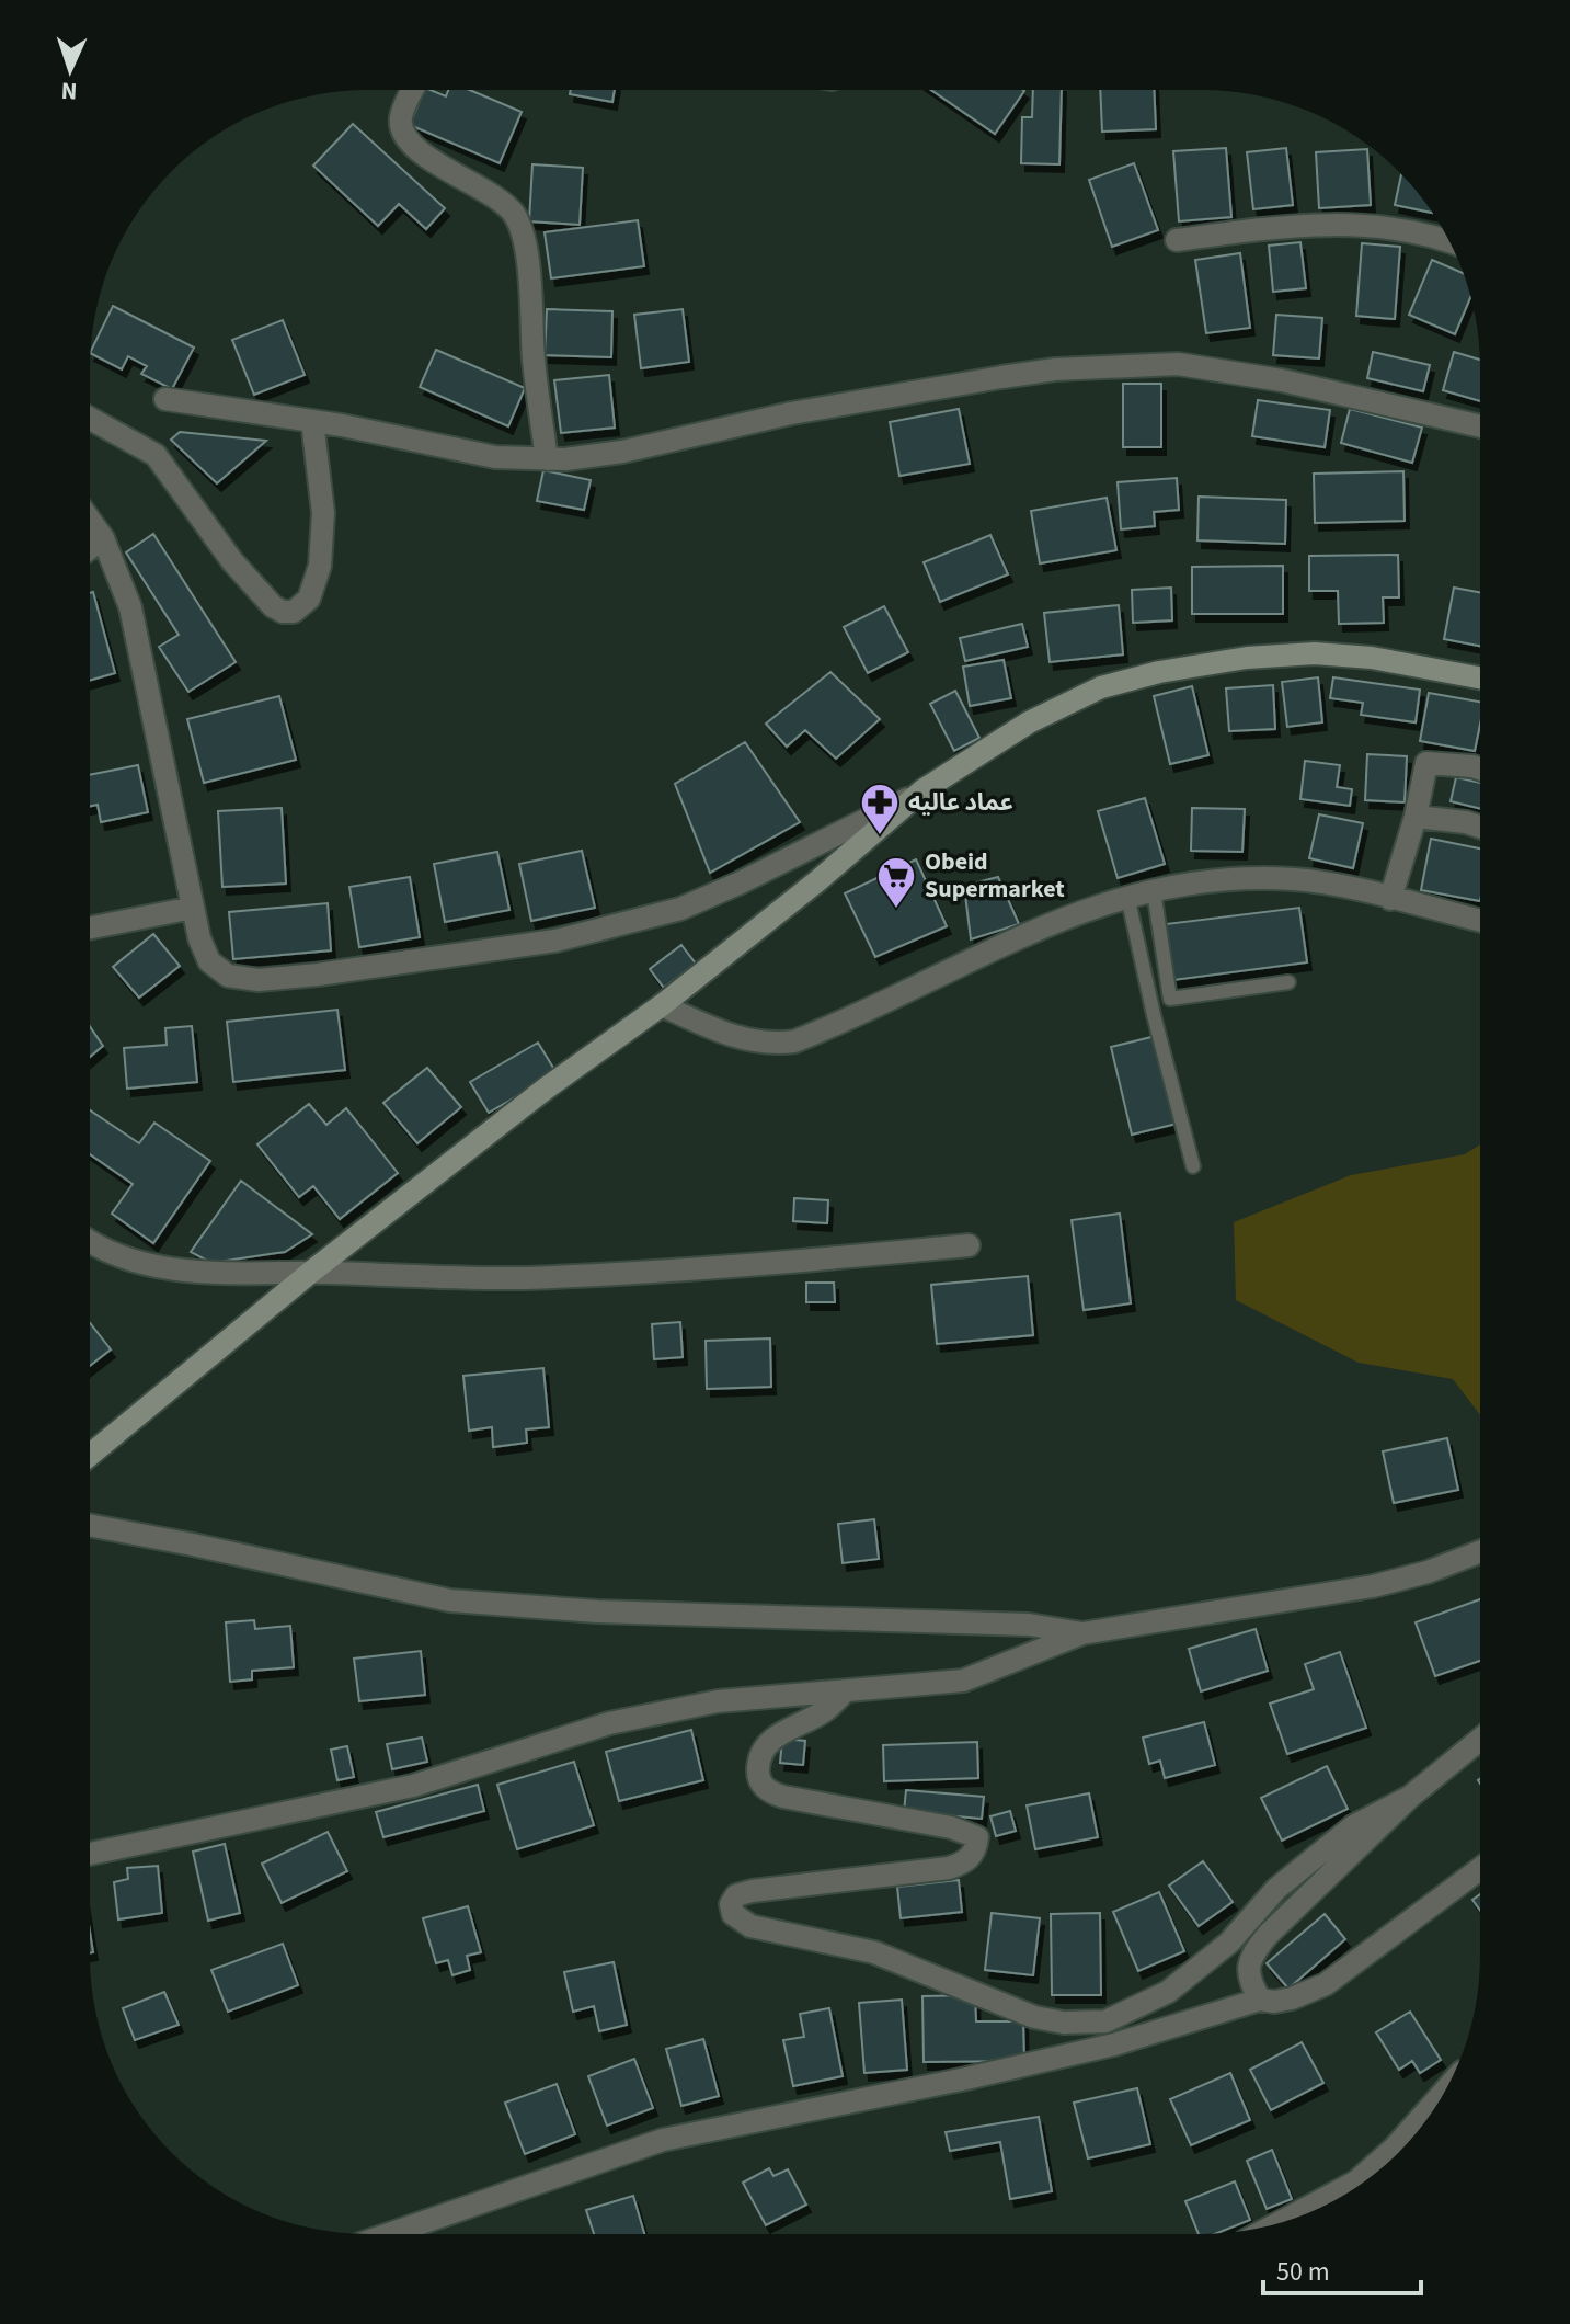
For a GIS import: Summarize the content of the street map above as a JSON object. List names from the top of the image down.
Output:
{
  "places": {
    "pharmacy": ["عماد عاليه"],
    "supermarket": ["Obeid Supermarket"]
  },
  "scale_bar": "50 m",
  "north": "bottom"
}
